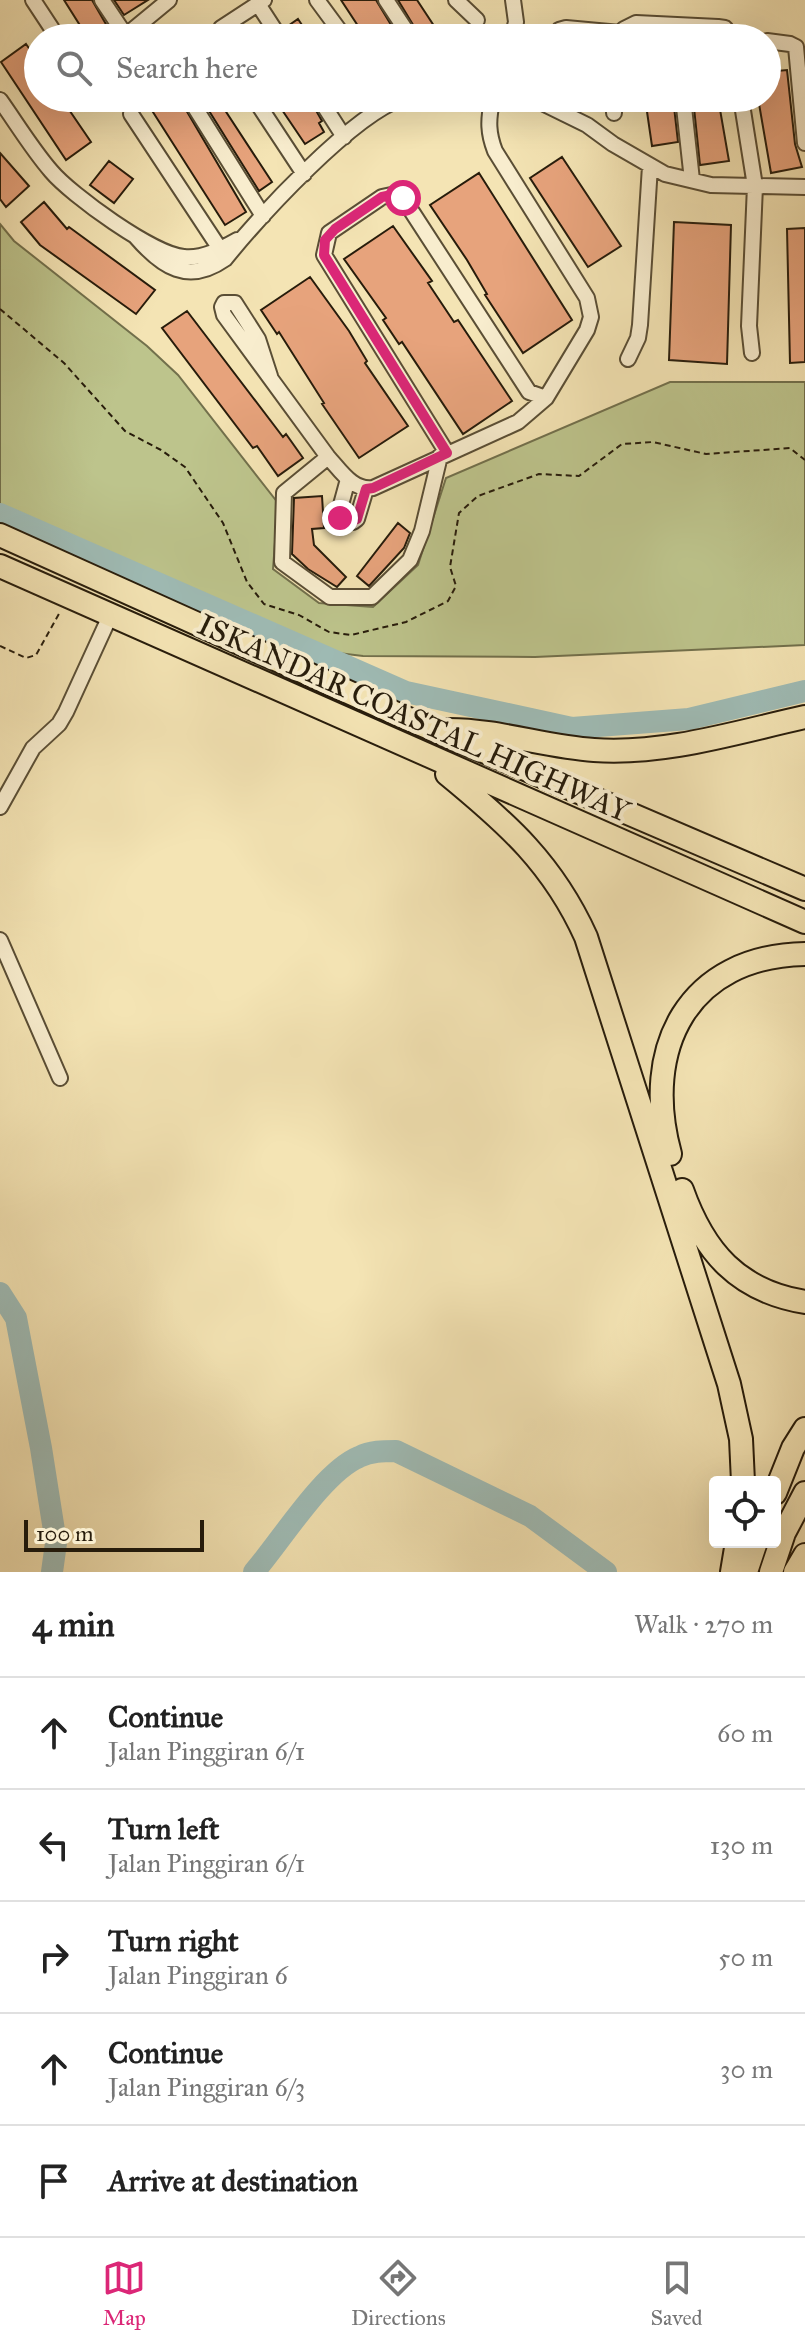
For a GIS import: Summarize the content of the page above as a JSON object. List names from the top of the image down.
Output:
{
  "streets": {
    "highway": ["ISKANDAR COASTAL HIGHWAY"]
  },
  "scale_bar": "100 m",
  "page": {
    "search": "Search here",
    "scale": "100 m",
    "heading": ["4 min", "Walk · 270 m"],
    "list": [
      ["Continue", "Jalan Pinggiran 6/1", "60 m"],
      ["Turn left", "Jalan Pinggiran 6/1", "130 m"],
      ["Turn right", "Jalan Pinggiran 6", "50 m"],
      ["Continue", "Jalan Pinggiran 6/3", "30 m"],
      "Arrive at destination"
    ],
    "nav": ["Map", "Directions", "Saved"]
  }
}
